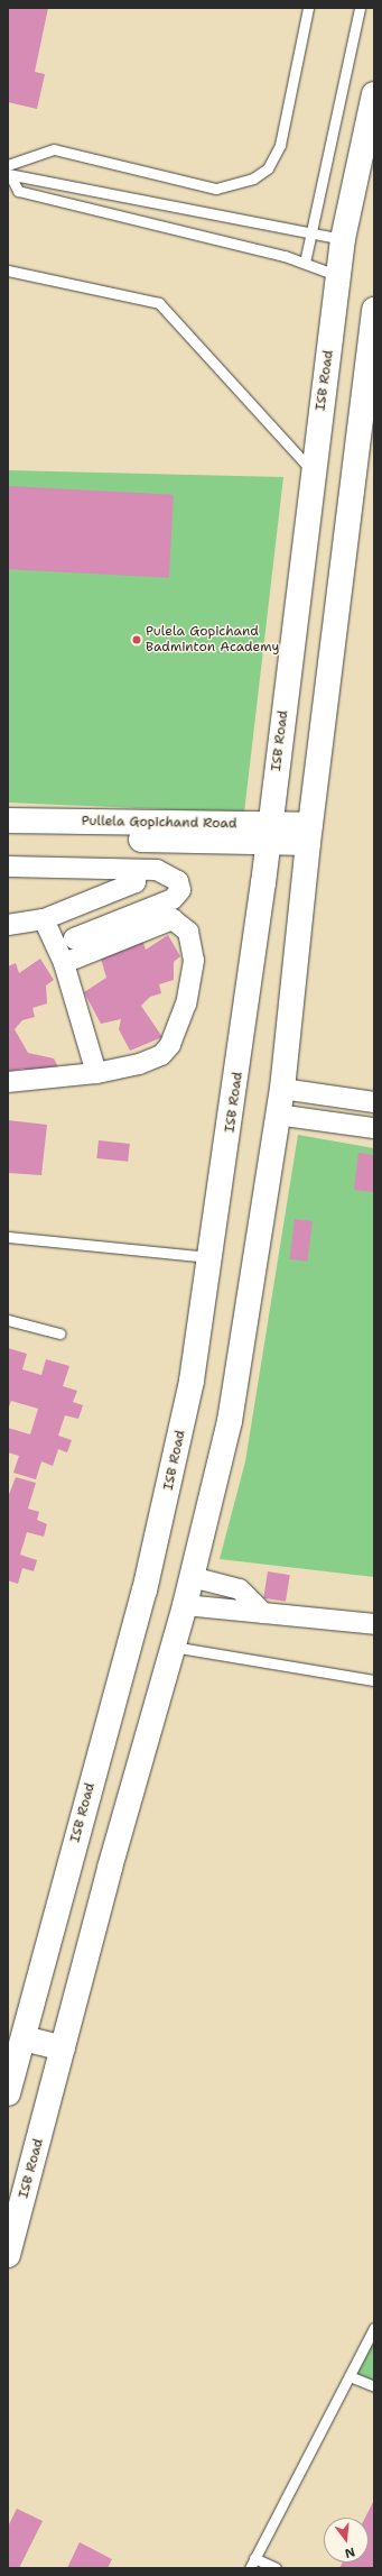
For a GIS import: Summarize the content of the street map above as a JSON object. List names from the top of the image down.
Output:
{
  "streets": {
    "main road": ["ISB Road", "Pullela Gopichand Road"]
  },
  "crossings": [
    ["ISB Road", "Pullela Gopichand Road"]
  ],
  "places": ["Pulela Gopichand Badminton Academy"],
  "north": "bottom"
}
